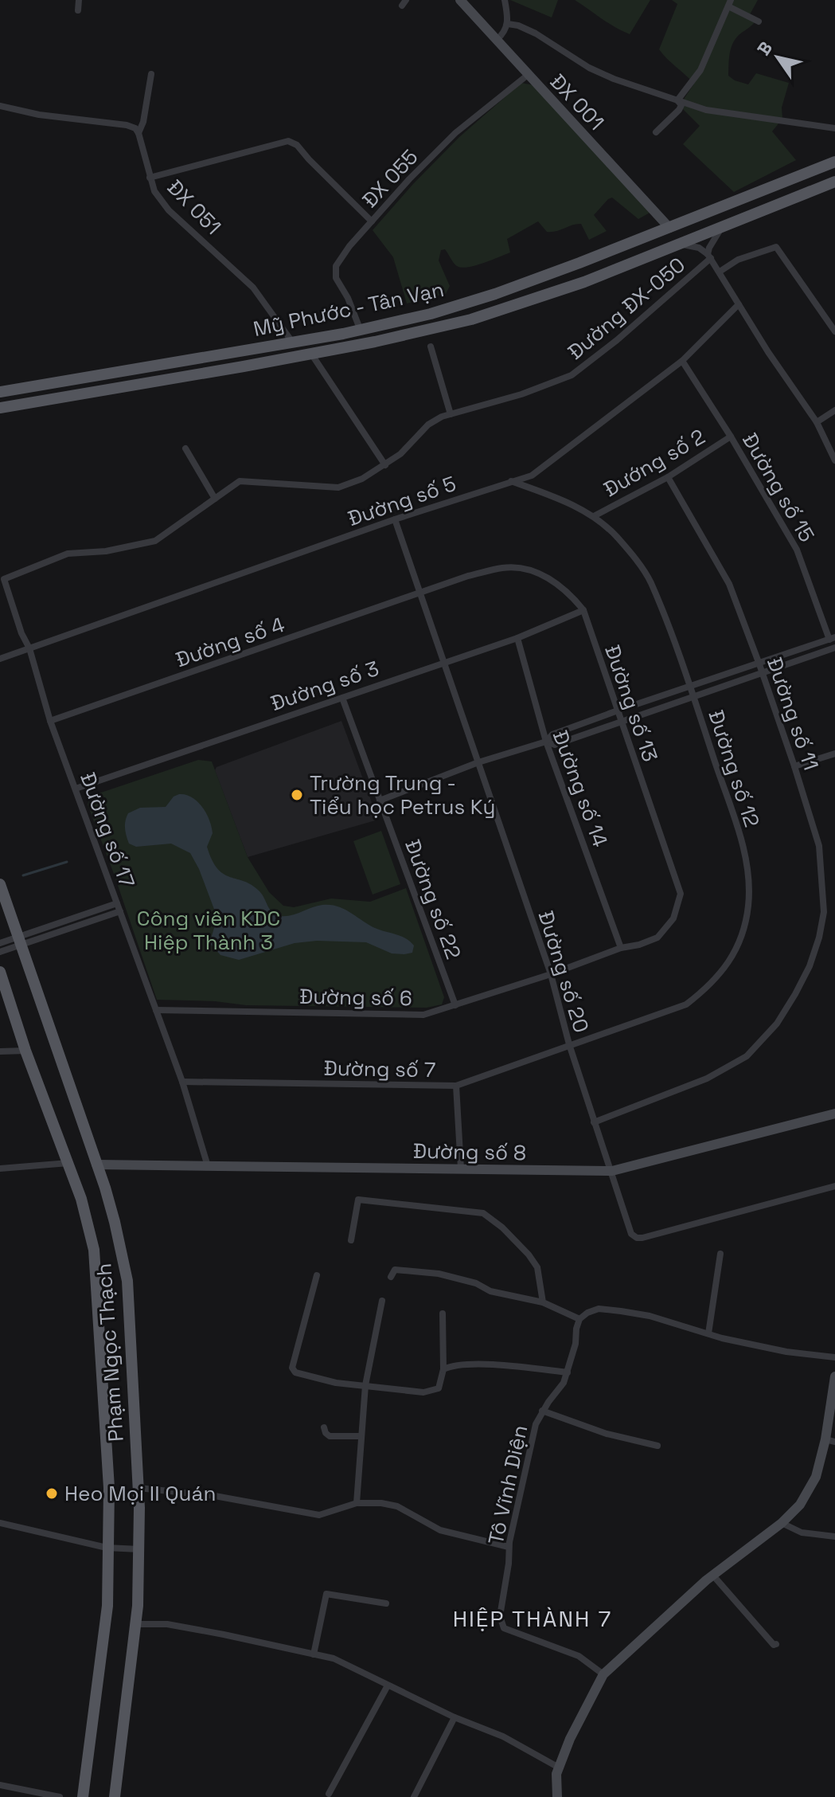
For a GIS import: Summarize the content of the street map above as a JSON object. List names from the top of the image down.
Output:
{
  "streets": {
    "main road": ["Mỹ Phước - Tân Vạn", "Phạm Ngọc Thạch"],
    "street": [
      "ĐX 001",
      "ĐX 055",
      "ĐX 051",
      "Đường ĐX-050",
      "Đướng số 2",
      "Đường số 15",
      "Đường số 5",
      "Đường số 4",
      "Đường số 3",
      "Đường số 13",
      "Đường số 11",
      "Đường số 12",
      "Đường số 14",
      "Đường số 17",
      "Đường số 22",
      "Đường số 20",
      "Đường số 6",
      "Đường số 7",
      "Đường số 8",
      "Tô Vĩnh Diện"
    ]
  },
  "crossings": [
    ["ĐX 001", "ĐX 055"],
    ["ĐX 001", "Mỹ Phước - Tân Vạn"],
    ["ĐX 055", "Mỹ Phước - Tân Vạn"],
    ["ĐX 051", "Mỹ Phước - Tân Vạn"],
    ["Đường ĐX-050", "Đường số 17"],
    ["Đướng số 2", "Đường số 15"],
    ["Đướng số 2", "Đường số 11"],
    ["Đướng số 2", "Đường số 12"],
    ["Đường số 15", "Đường số 5"],
    ["Đường số 5", "Đường số 12"],
    ["Đường số 5", "Đường số 17"],
    ["Đường số 5", "Đường số 20"],
    ["Đường số 4", "Đường số 13"],
    ["Đường số 4", "Đường số 17"],
    ["Đường số 4", "Đường số 20"],
    ["Đường số 3", "Đường số 13"],
    ["Đường số 3", "Đường số 14"],
    ["Đường số 3", "Đường số 17"],
    ["Đường số 3", "Đường số 22"],
    ["Đường số 3", "Đường số 20"],
    ["Đường số 13", "Đường số 14"],
    ["Đường số 13", "Đường số 20"],
    ["Đường số 13", "Đường số 6"],
    ["Đường số 11", "Đường số 20"],
    ["Đường số 12", "Đường số 20"],
    ["Đường số 12", "Đường số 7"],
    ["Đường số 14", "Đường số 6"],
    ["Đường số 17", "Đường số 6"],
    ["Đường số 17", "Đường số 7"],
    ["Đường số 17", "Đường số 8"],
    ["Đường số 22", "Đường số 6"],
    ["Đường số 20", "Đường số 6"],
    ["Đường số 20", "Đường số 7"],
    ["Đường số 20", "Đường số 8"],
    ["Đường số 8", "Phạm Ngọc Thạch"]
  ],
  "districts": ["HIỆP THÀNH 7"],
  "parks": ["Công viên KDC Hiệp Thành 3"],
  "places": ["Trường Trung - Tiểu học Petrus Ký", "Heo Mọi II Quán"],
  "north": "top left"
}
